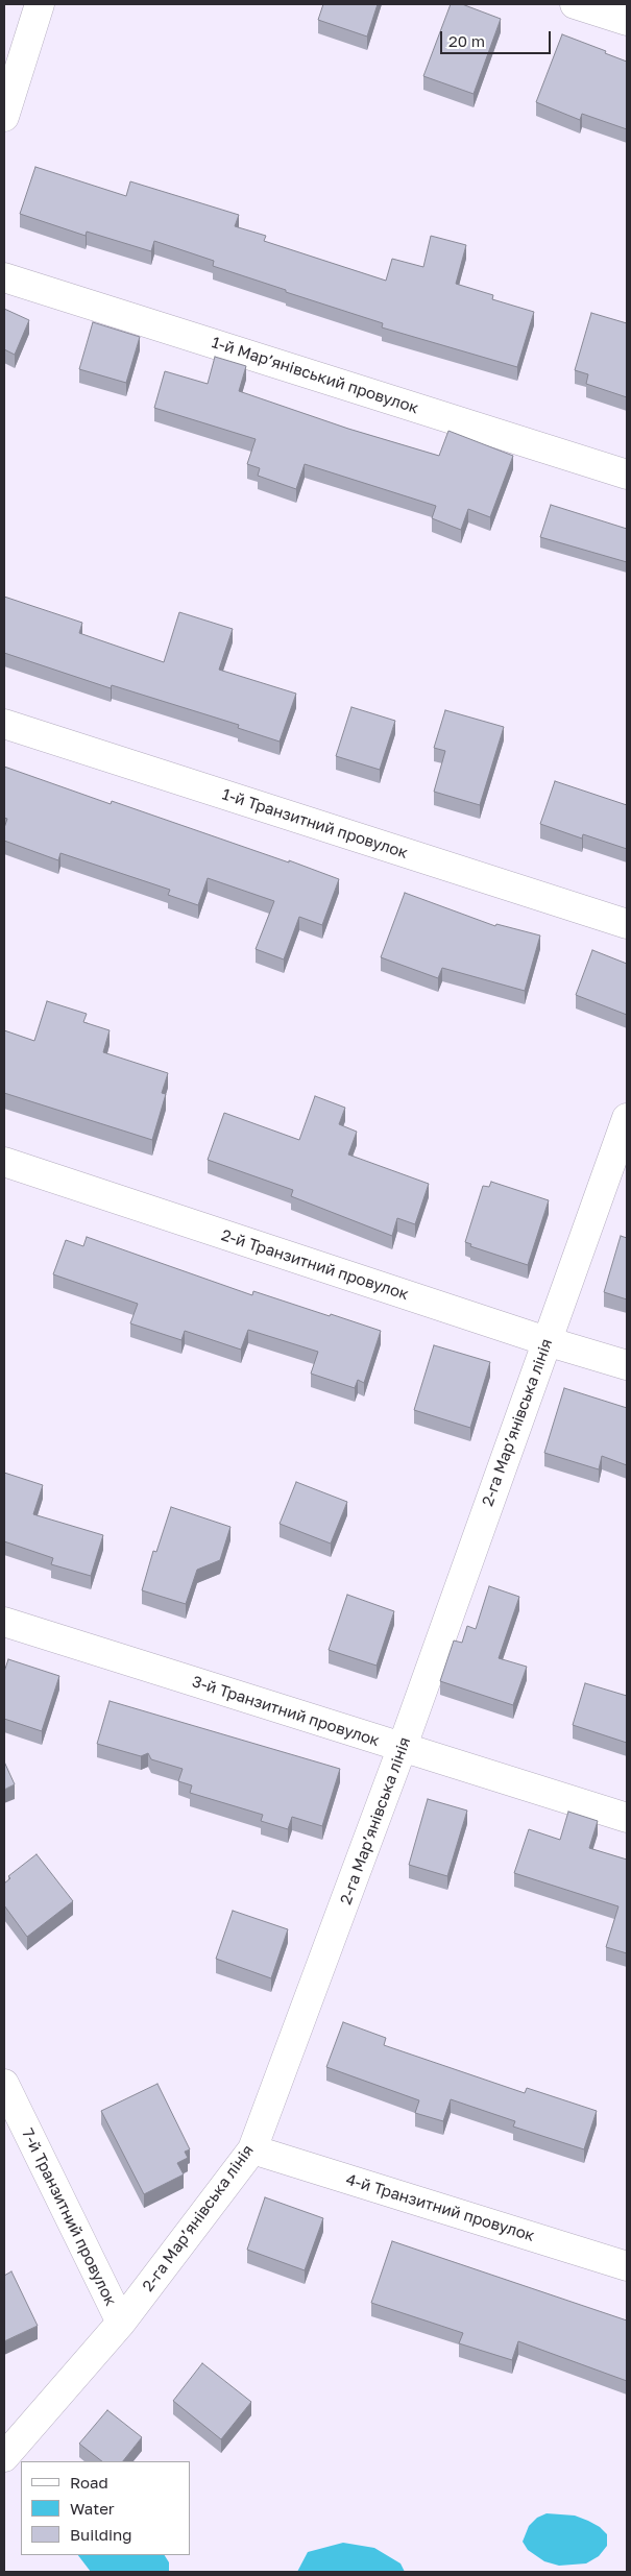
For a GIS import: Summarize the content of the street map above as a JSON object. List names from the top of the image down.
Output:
{
  "streets": {
    "street": [
      "1-й Марʼянівський провулок",
      "1-й Транзитний провулок",
      "2-й Транзитний провулок",
      "2-га Марʼянівська лінія",
      "3-й Транзитний провулок",
      "4-й Транзитний провулок",
      "7-й Транзитний провулок"
    ]
  },
  "crossings": [
    ["2-й Транзитний провулок", "2-га Марʼянівська лінія"],
    ["2-га Марʼянівська лінія", "3-й Транзитний провулок"],
    ["2-га Марʼянівська лінія", "4-й Транзитний провулок"],
    ["2-га Марʼянівська лінія", "7-й Транзитний провулок"]
  ],
  "legend": ["Road", "Water", "Building"],
  "scale_bar": "20 m"
}
